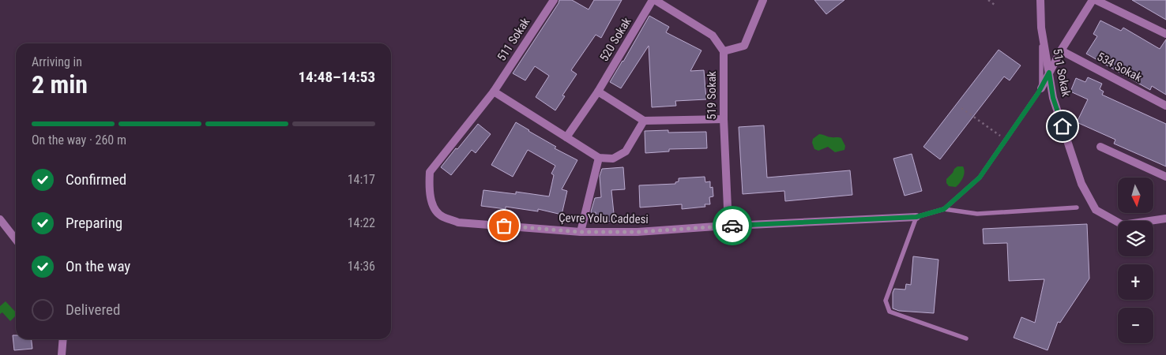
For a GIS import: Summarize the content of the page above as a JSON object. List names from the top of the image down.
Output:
{
  "streets": {
    "street": [
      "511 Sokak",
      "520 Sokak",
      "534 Sokak",
      "519 Sokak",
      "Çevre Yolu Caddesi"
    ]
  },
  "crossings": [
    ["511 Sokak", "Çevre Yolu Caddesi"],
    ["519 Sokak", "Çevre Yolu Caddesi"]
  ],
  "north": "bottom",
  "page": {
    "heading": ["2 min", "Arriving in", "14:48–14:53"],
    "bar": "On the way · 260 m",
    "list": [
      ["Confirmed", "14:17"],
      ["Preparing", "14:22"],
      ["On the way", "14:36"],
      "Delivered"
    ],
    "map_buttons": ["+", "−"]
  }
}
